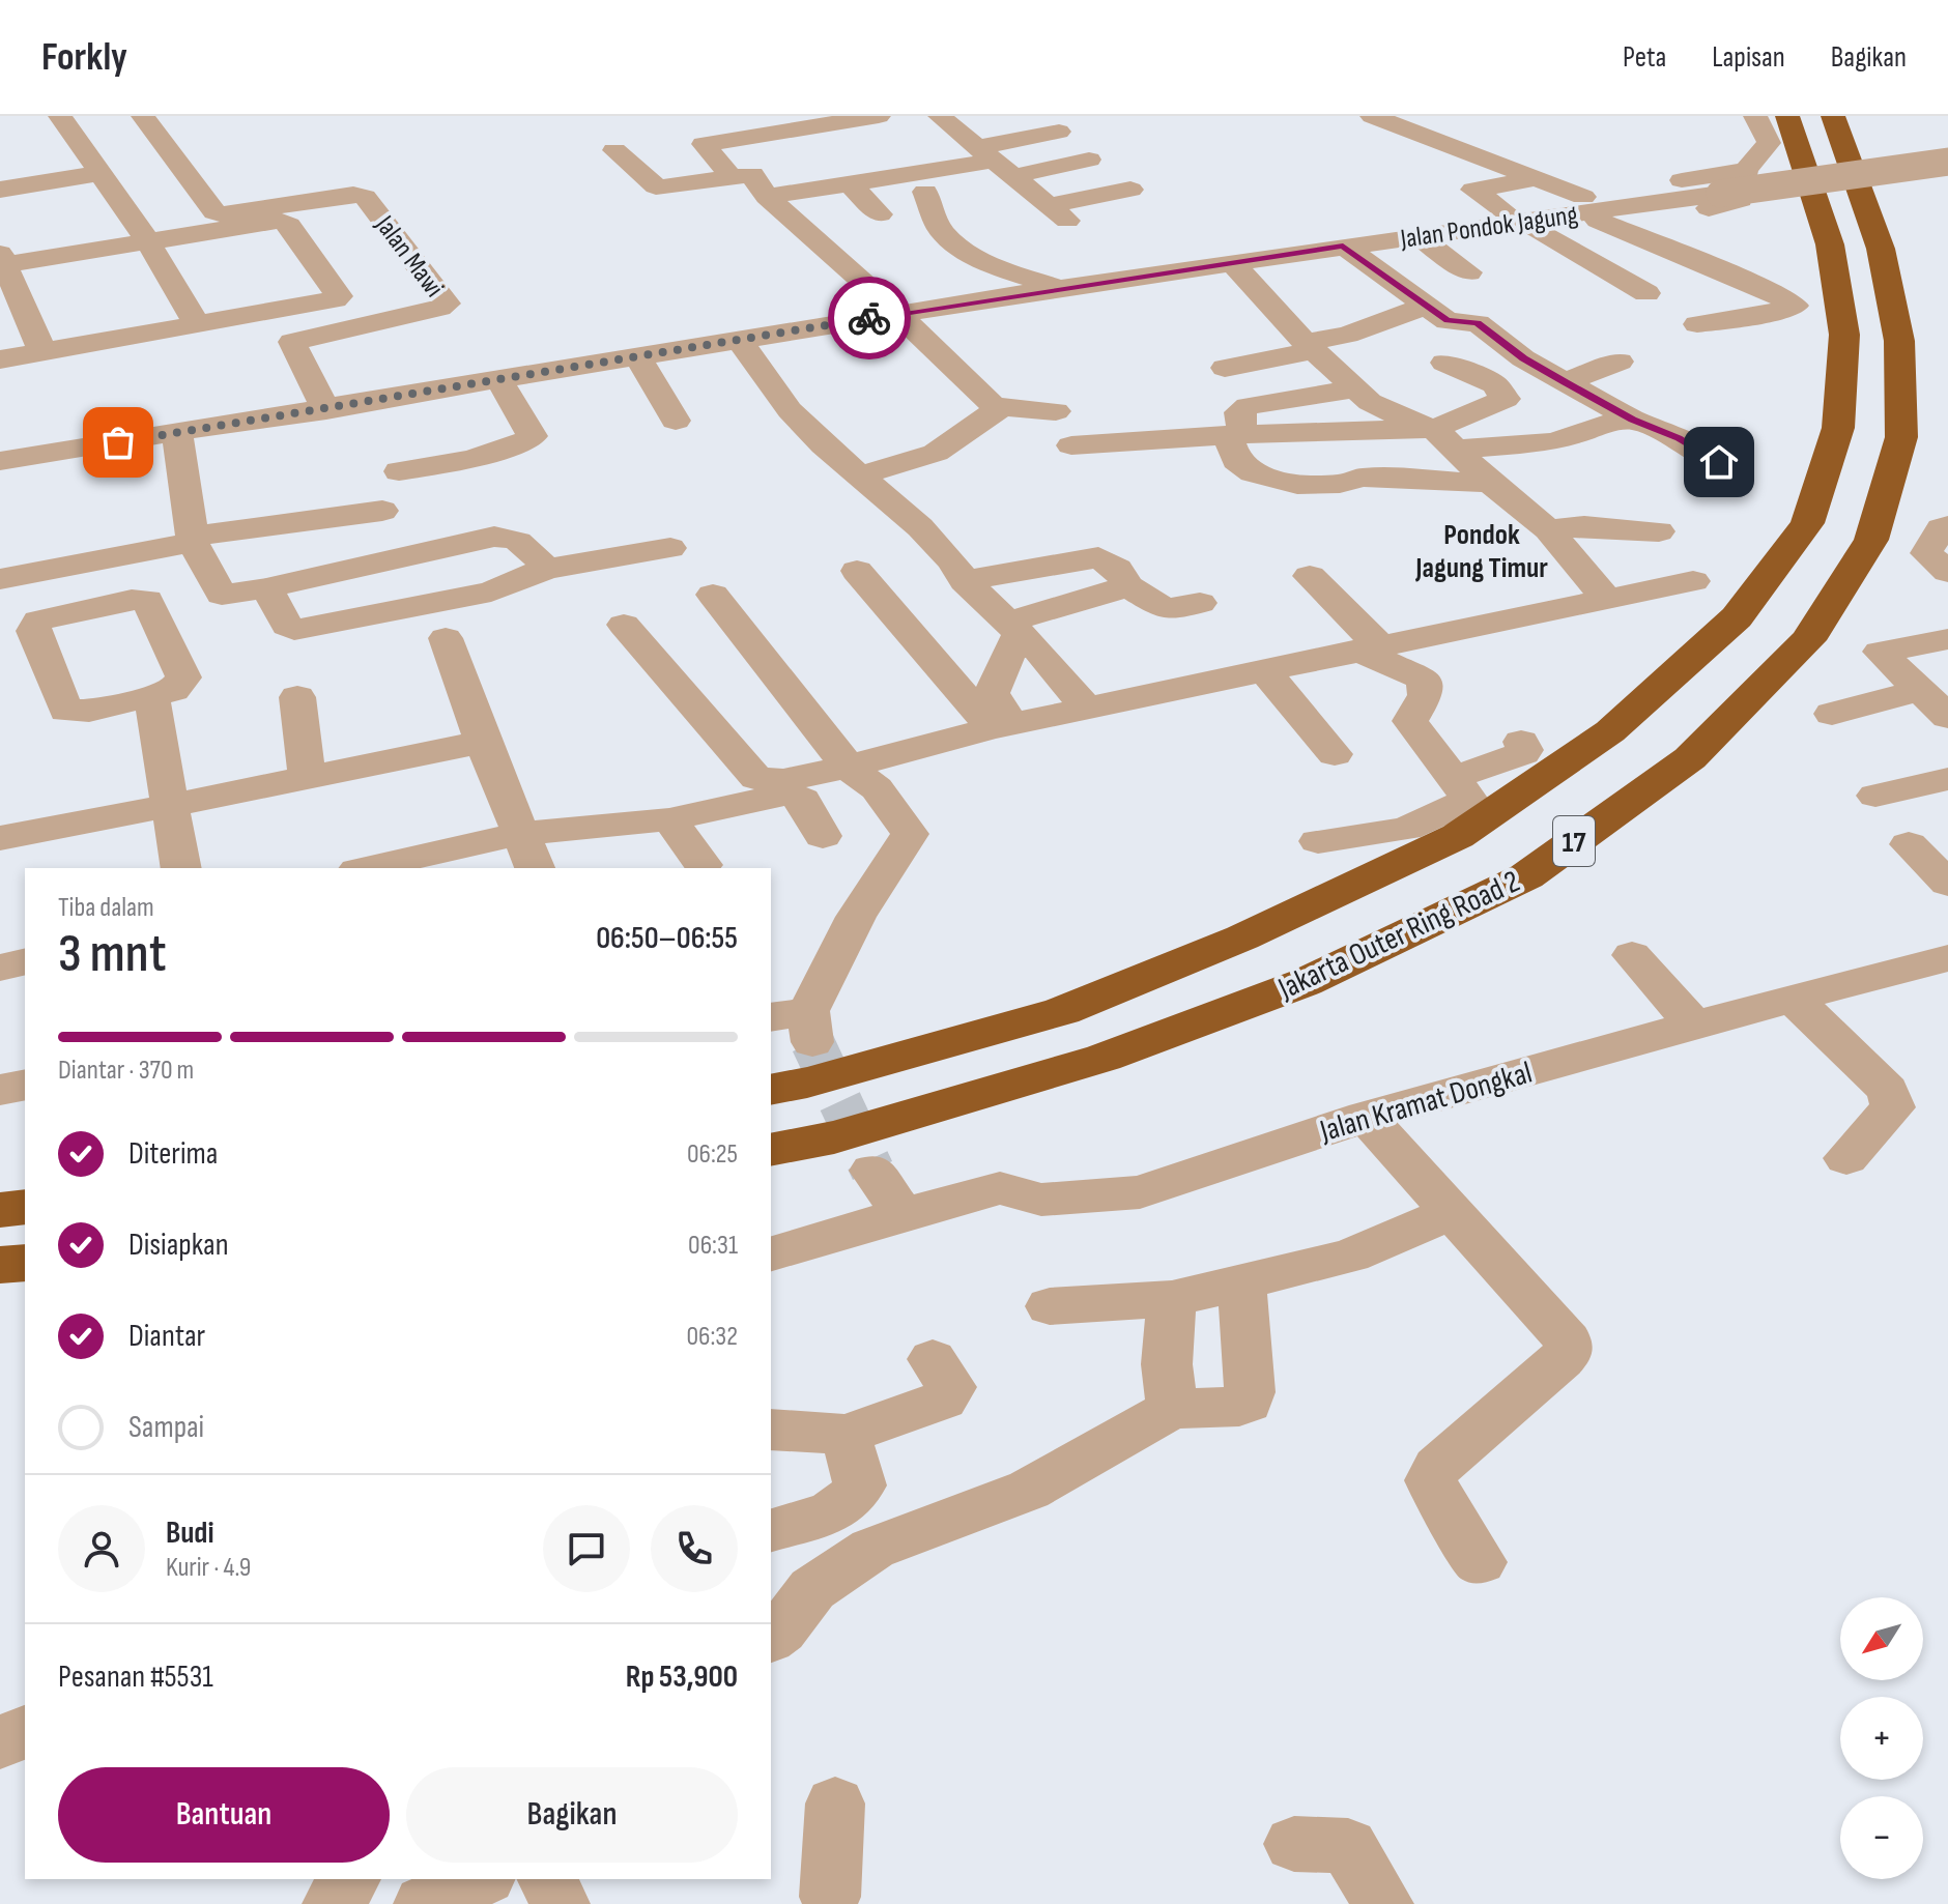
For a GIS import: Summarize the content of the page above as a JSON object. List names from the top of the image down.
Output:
{
  "streets": {
    "highway": ["17", "Jakarta Outer Ring Road 2"],
    "street": ["Jalan Pondok Jagung", "Jalan Mawi", "Jalan Kramat Dongkal"]
  },
  "crossings": [
    ["Jalan Pondok Jagung", "Jalan Mawi"]
  ],
  "districts": ["Pondok Jagung Timur"],
  "north": "bottom left",
  "page": {
    "header": "Forkly",
    "nav": ["Peta", "Lapisan", "Bagikan"],
    "heading": ["3 mnt", "Tiba dalam", "06:50–06:55"],
    "panel": [
      "Budi",
      "Kurir · 4.9",
      "Pesanan #5531",
      "Rp 53,900"
    ],
    "bar": "Diantar · 370 m",
    "list": [
      ["Diterima", "06:25"],
      ["Disiapkan", "06:31"],
      ["Diantar", "06:32"],
      "Sampai"
    ],
    "map_buttons": ["+", "−"],
    "buttons": ["Bantuan", "Bagikan"]
  }
}
